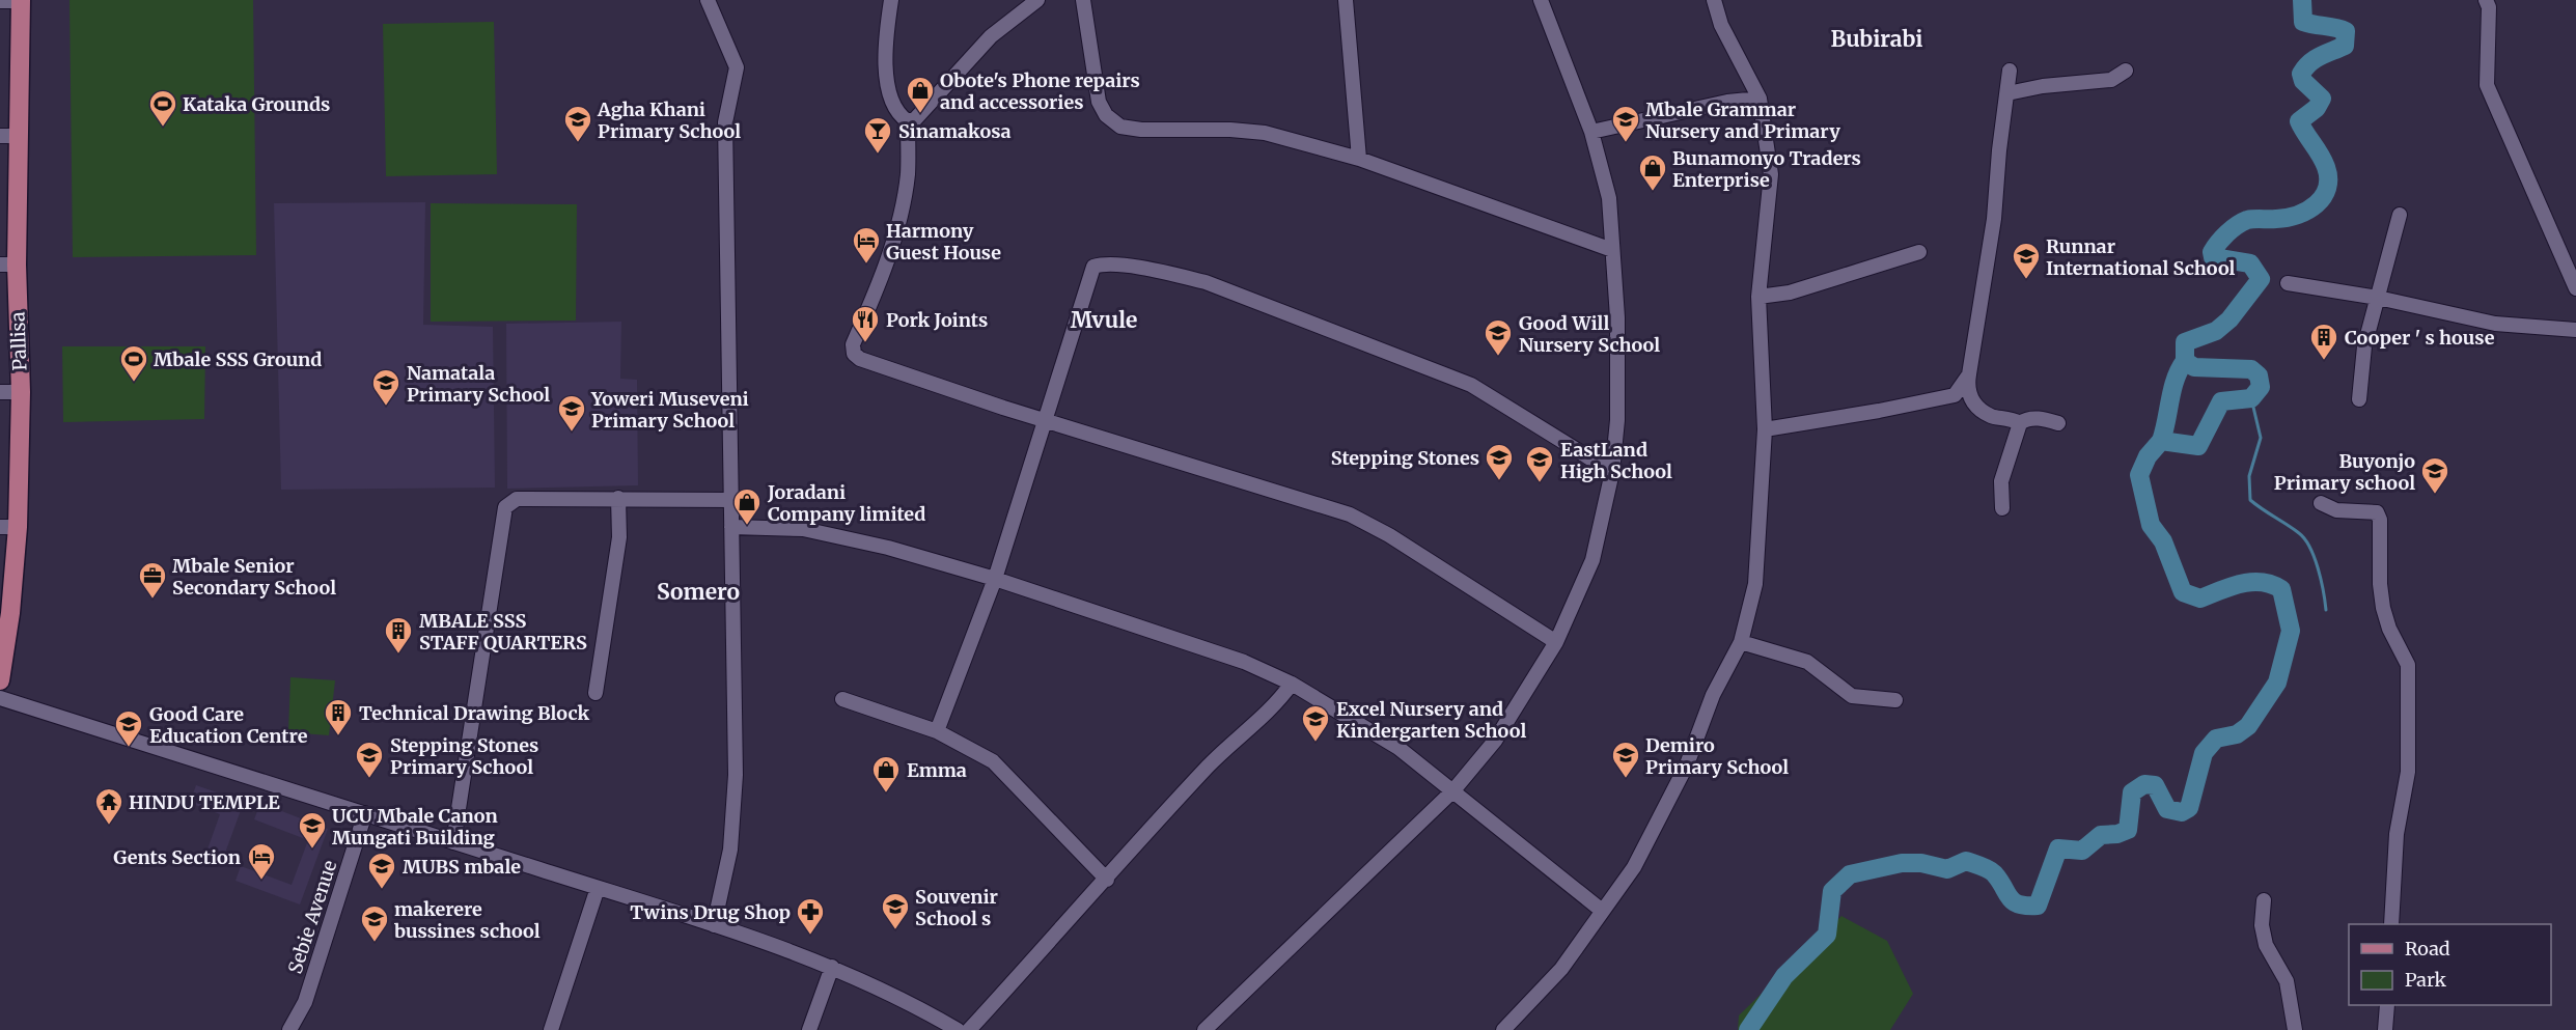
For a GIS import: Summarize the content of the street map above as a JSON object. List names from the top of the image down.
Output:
{
  "streets": {
    "main road": ["Pallisa"],
    "street": ["Sebie Avenue"]
  },
  "districts": ["Bubirabi", "Mvule", "Somero"],
  "places": {
    "shop": [
      "Obote's Phone repairs and accessories",
      "Bunamonyo Traders Enterprise",
      "Joradani Company limited",
      "Emma"
    ],
    "sports": ["Kataka Grounds", "Mbale SSS Ground"],
    "school or university": [
      "Agha Khani Primary School",
      "Mbale Grammar Nursery and Primary",
      "Runnar International School",
      "Good Will Nursery School",
      "Namatala Primary School",
      "Yoweri Museveni Primary School",
      "Stepping Stones",
      "EastLand High School",
      "Buyonjo Primary school",
      "Excel Nursery and Kindergarten School",
      "Good Care Education Centre",
      "Stepping Stones Primary School",
      "Demiro Primary School",
      "UCU Mbale Canon Mungati Building",
      "MUBS mbale",
      "Souvenir School s",
      "makerere bussines school"
    ],
    "bar": ["Sinamakosa"],
    "hotel": ["Harmony Guest House", "Gents Section"],
    "restaurant": ["Pork Joints"],
    "building": ["Cooper ' s house", "MBALE SSS STAFF QUARTERS", "Technical Drawing Block"],
    "office": ["Mbale Senior Secondary School"],
    "temple": ["HINDU TEMPLE"],
    "pharmacy": ["Twins Drug Shop"]
  },
  "legend": ["Road", "Park"]
}
